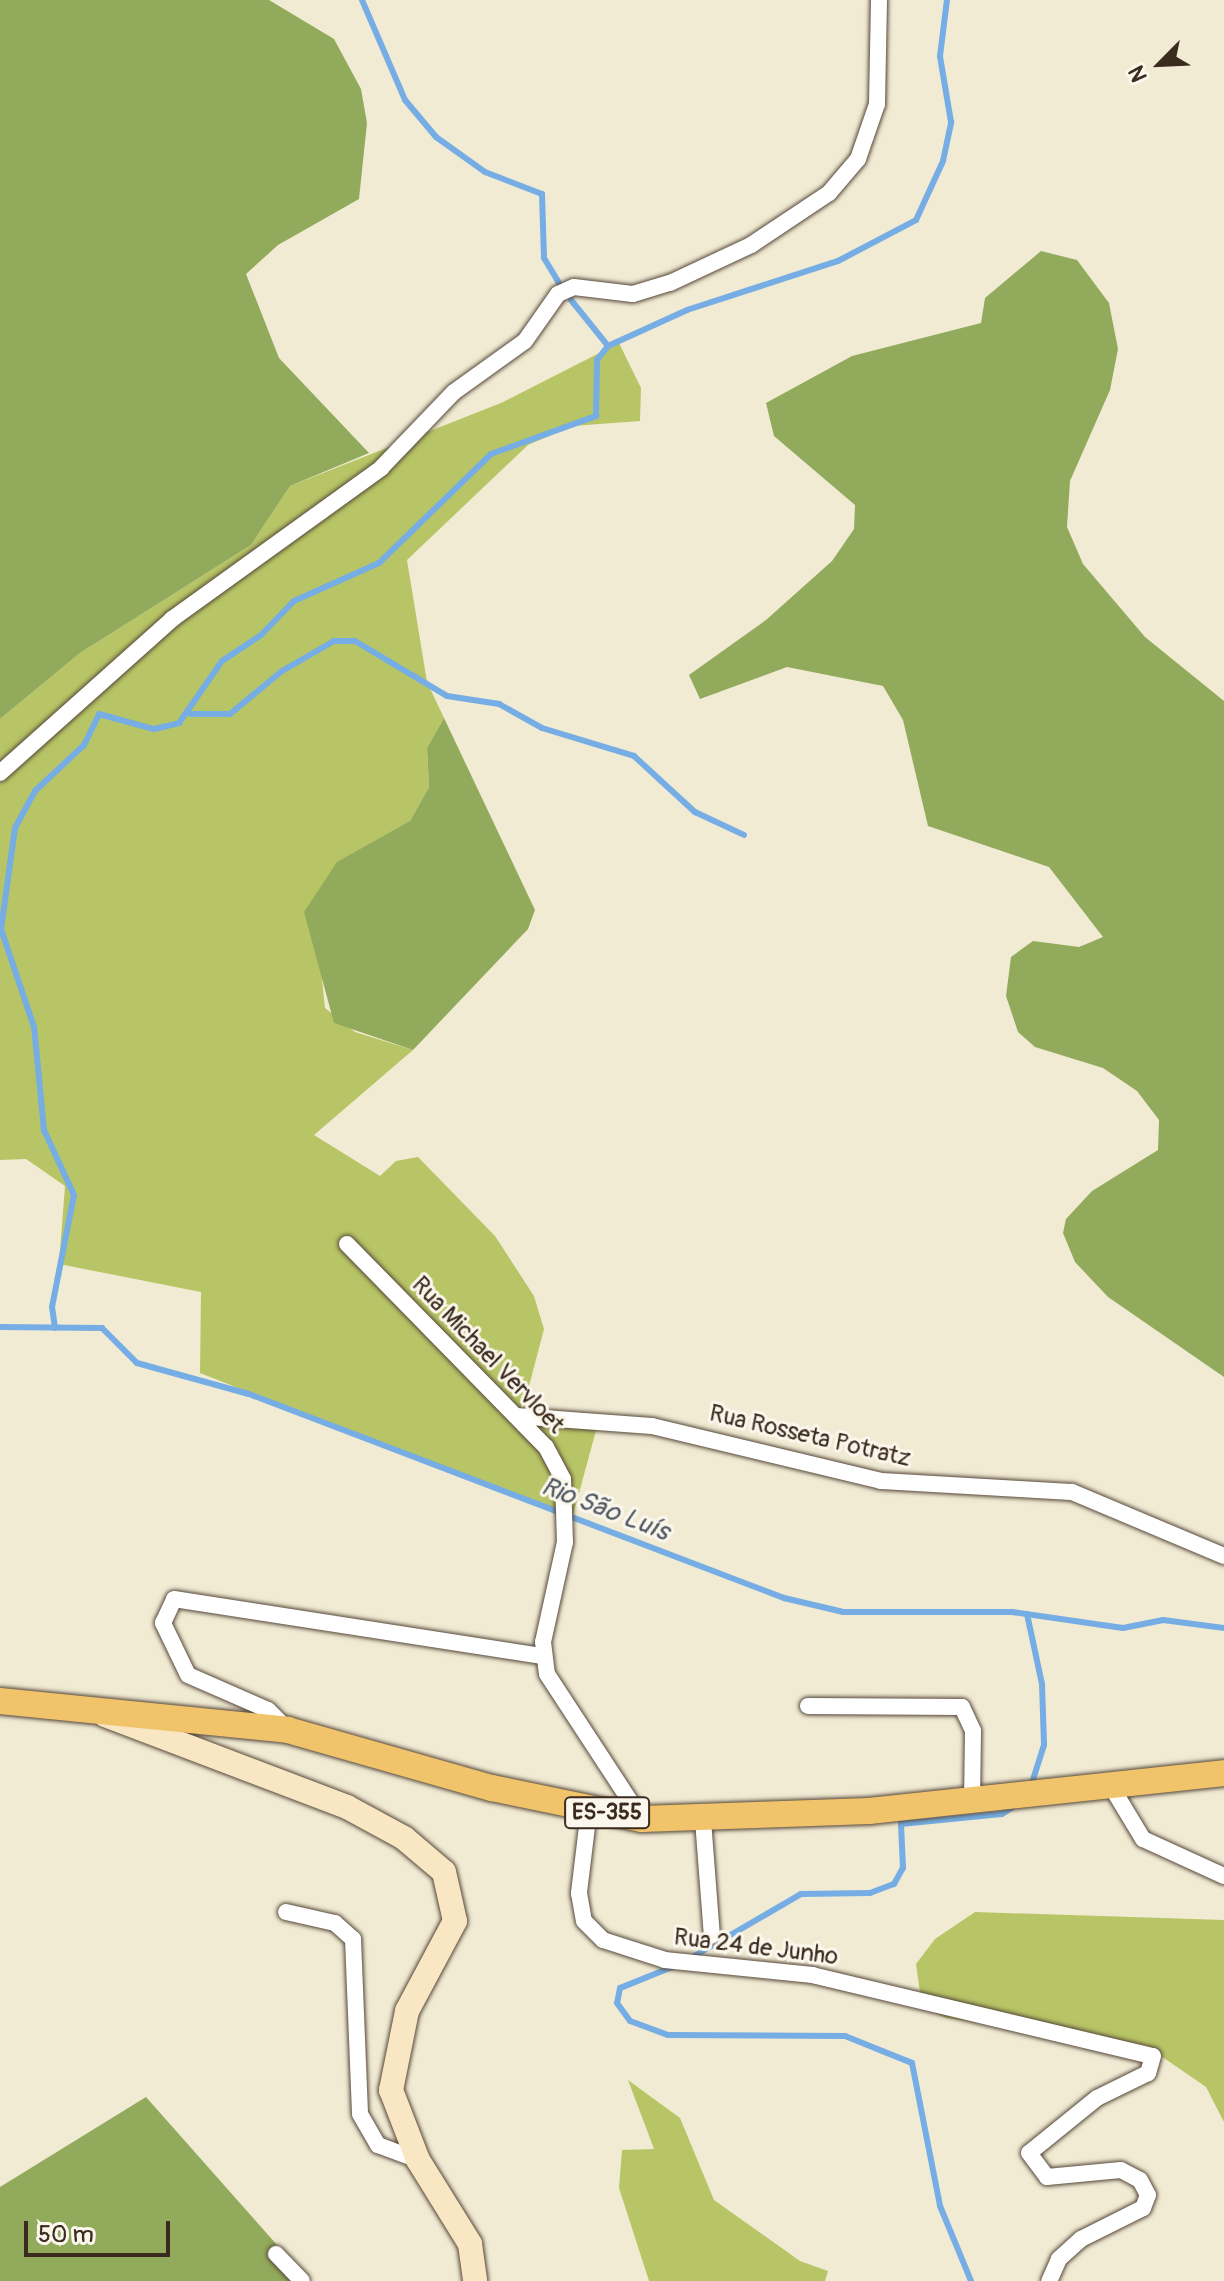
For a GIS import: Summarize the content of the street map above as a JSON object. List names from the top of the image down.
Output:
{
  "streets": {
    "main road": ["ES-355"],
    "street": ["Rua Michael Vervloet", "Rua Rosseta Potratz", "Rua 24 de Junho"]
  },
  "crossings": [
    ["Rua Michael Vervloet", "Rua Rosseta Potratz"],
    ["ES-355", "Rua 24 de Junho"]
  ],
  "water": ["Rio São Luís"],
  "scale_bar": "50 m",
  "north": "bottom left"
}
